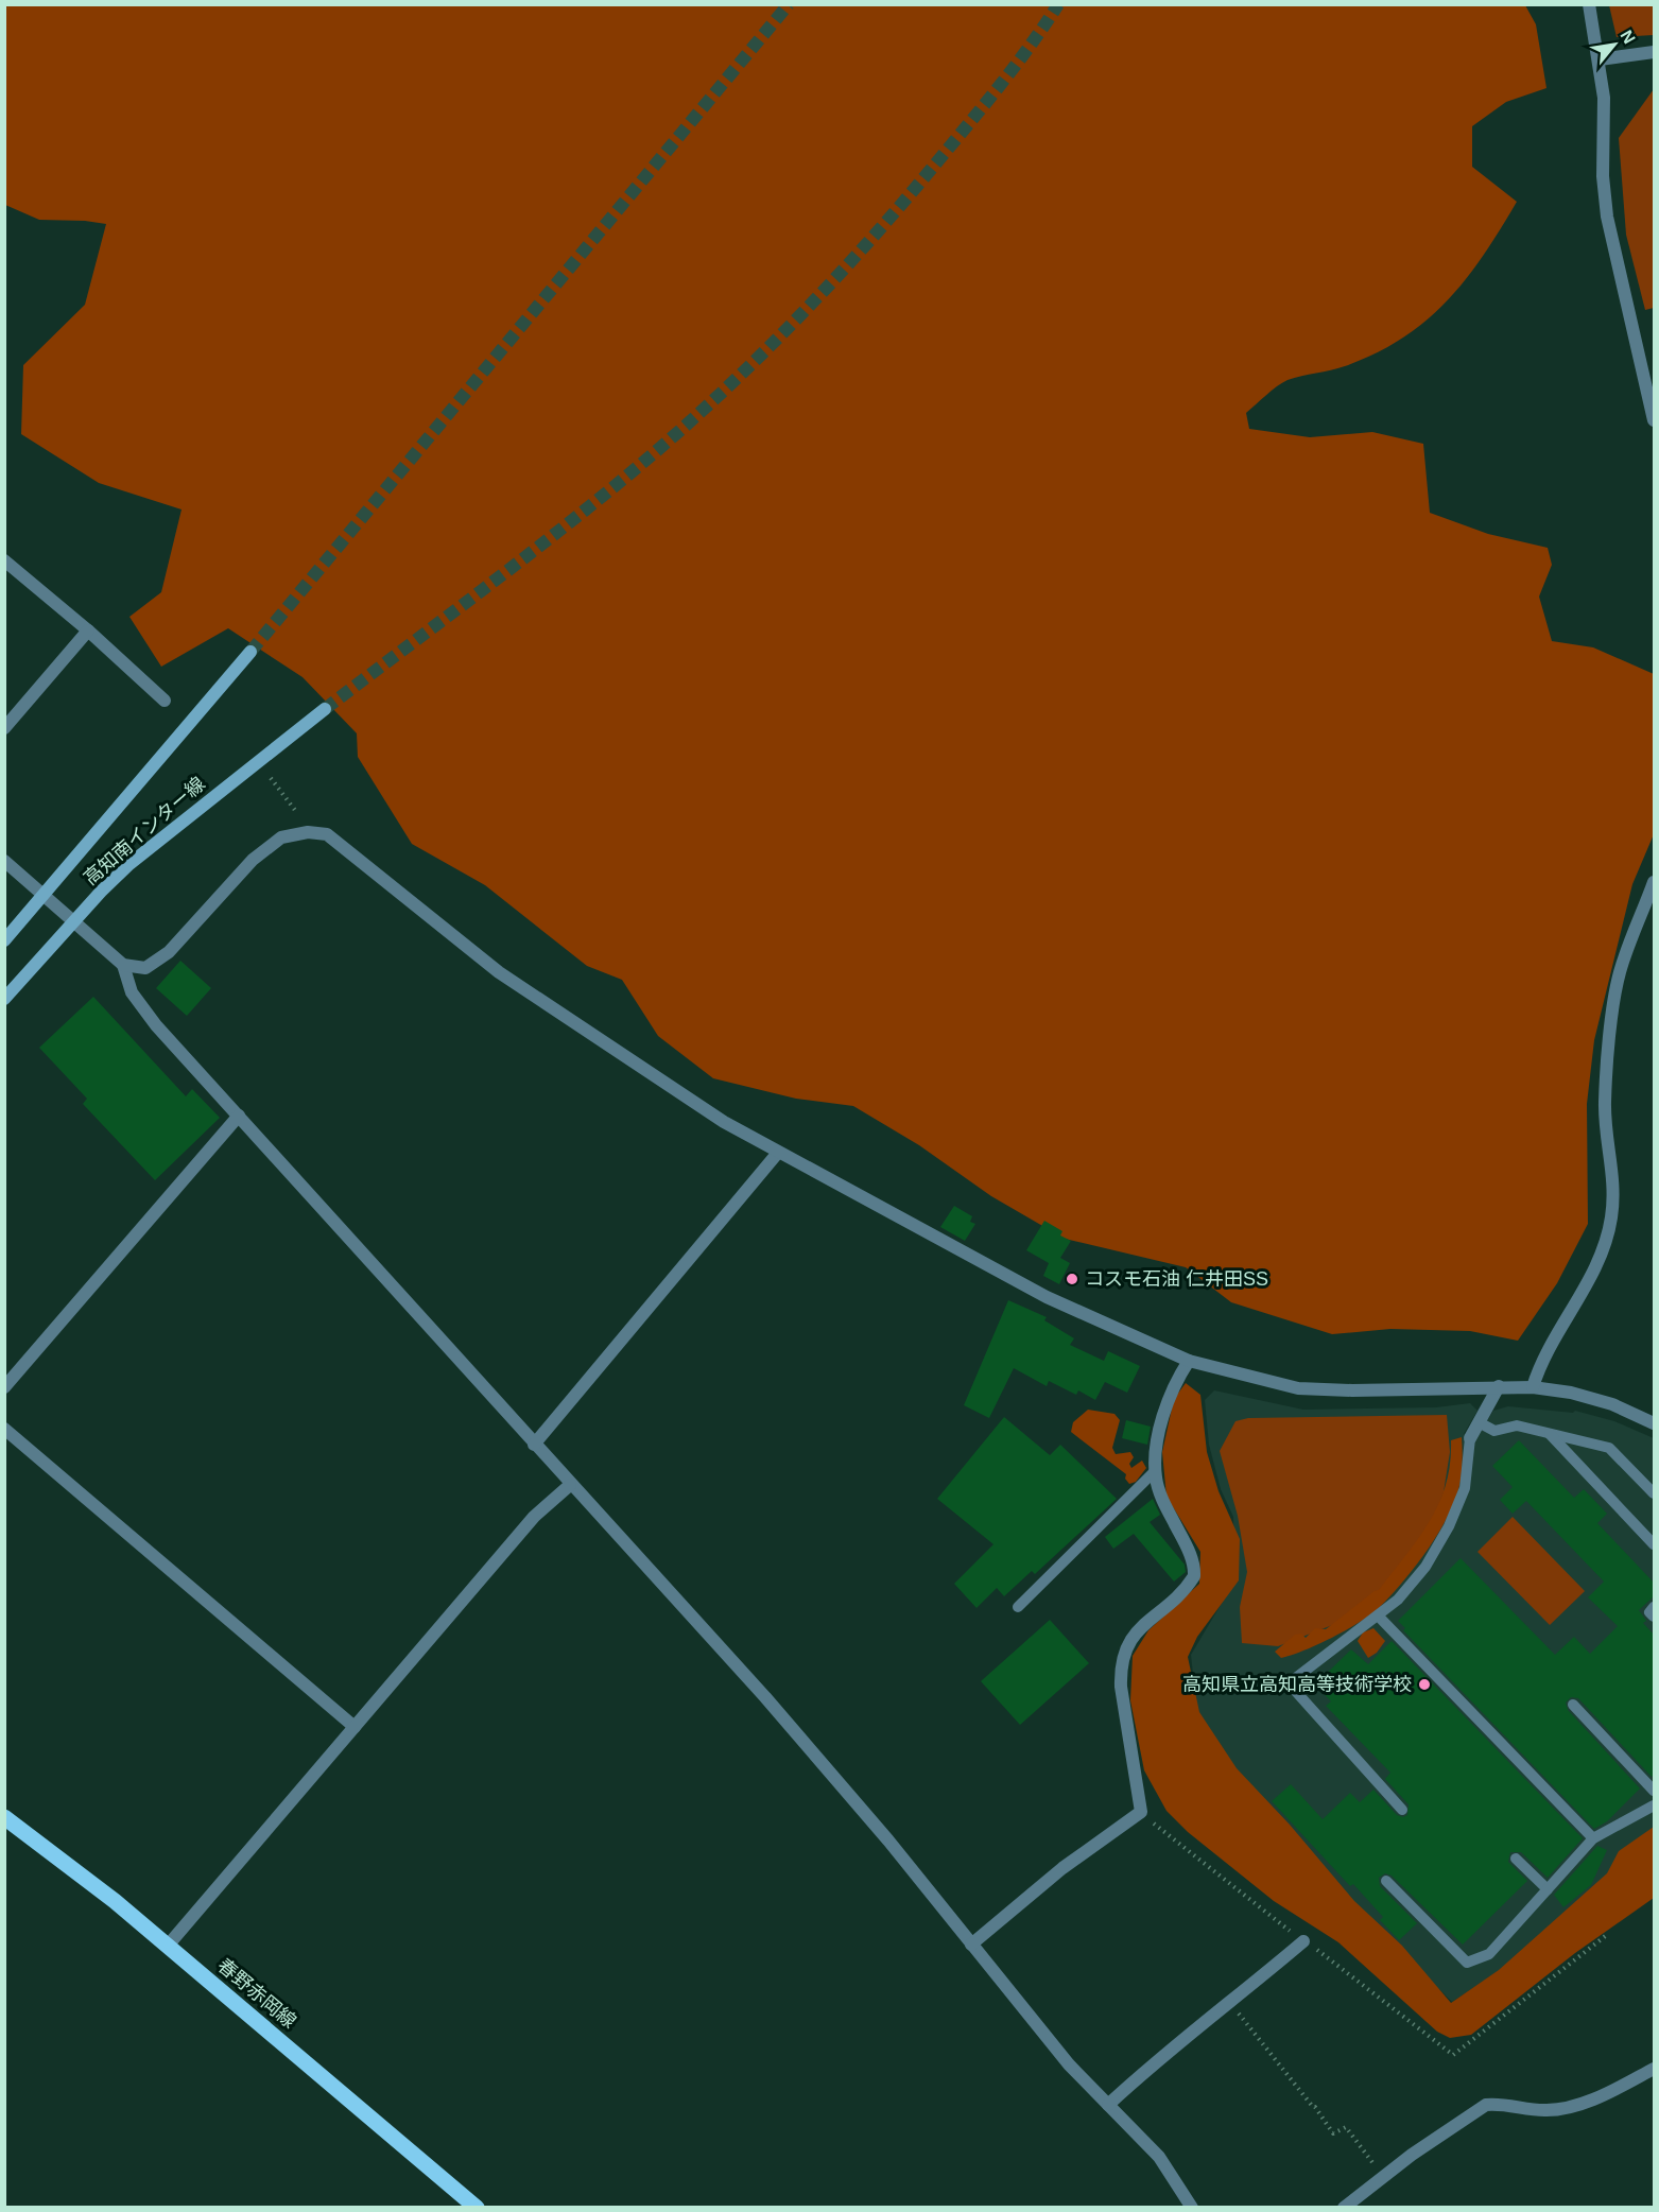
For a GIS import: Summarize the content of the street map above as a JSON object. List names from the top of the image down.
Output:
{
  "streets": {
    "main road": ["高知南インター線", "春野赤岡線"]
  },
  "places": ["コスモ石油 仁井田SS", "高知県立高知高等技術学校"],
  "north": "top right"
}
